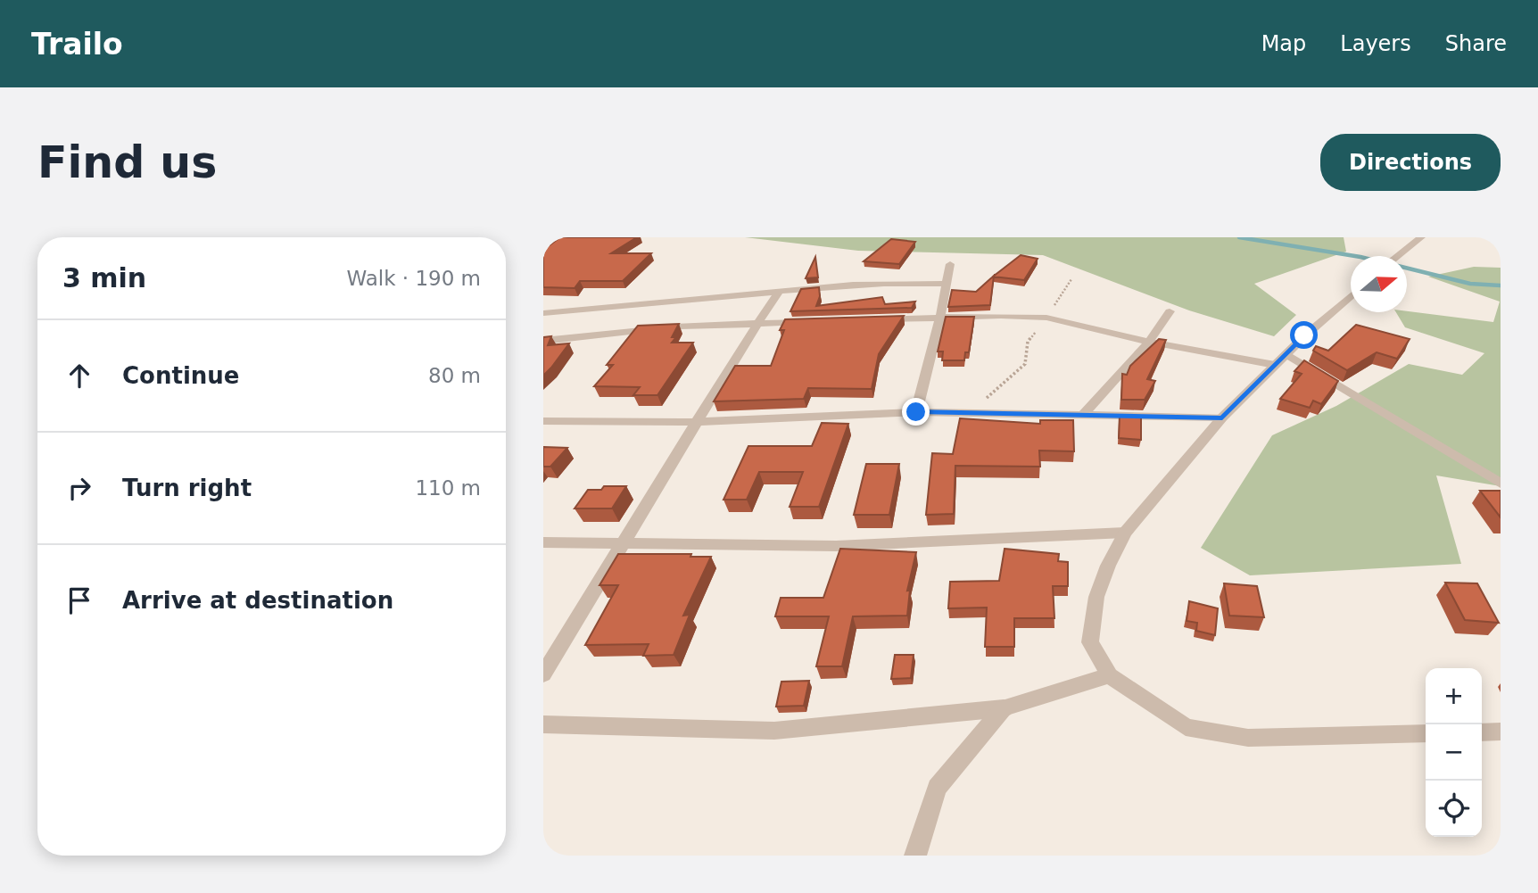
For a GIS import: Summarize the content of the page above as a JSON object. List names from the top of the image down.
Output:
{
  "north": "right",
  "page": {
    "header": "Trailo",
    "nav": ["Map", "Layers", "Share"],
    "buttons": "Directions",
    "title": "Find us",
    "heading": ["3 min", "Walk · 190 m"],
    "list": [
      ["Continue", "80 m"],
      ["Turn right", "110 m"],
      "Arrive at destination"
    ],
    "map_buttons": ["+", "−"]
  }
}
